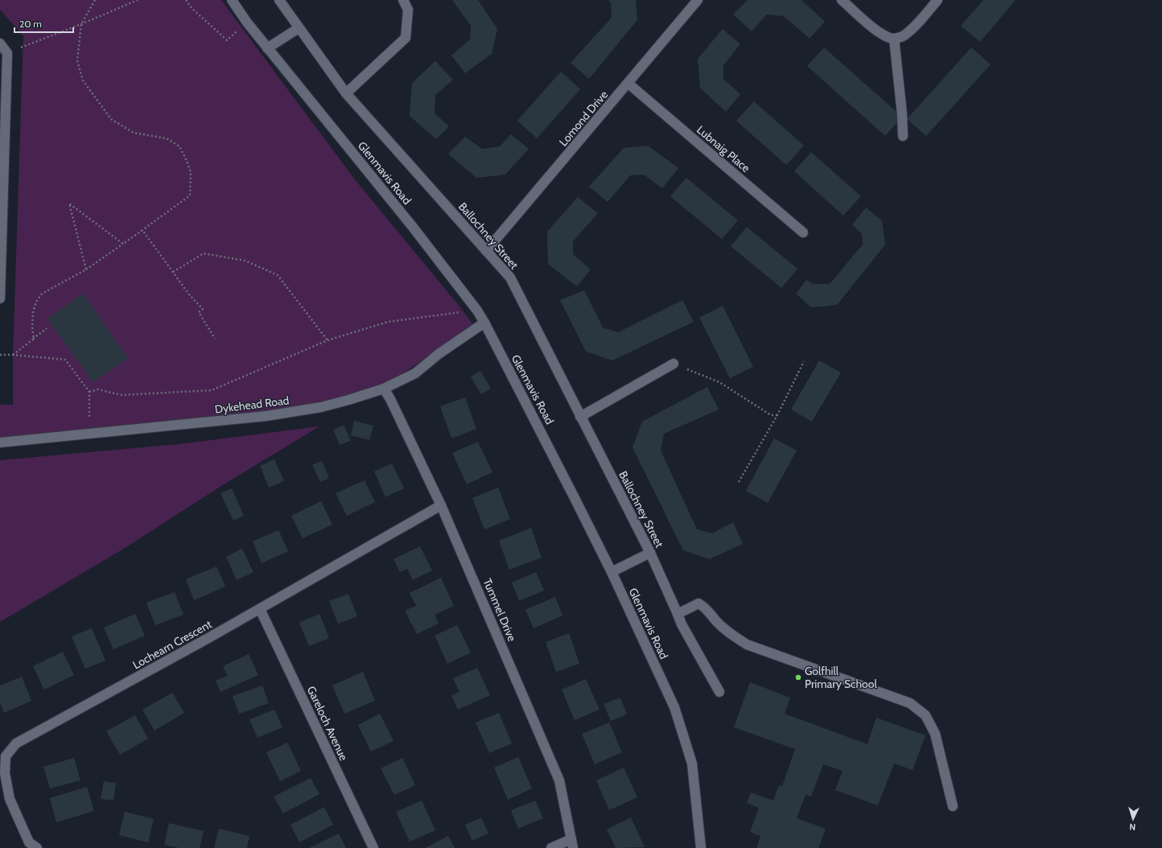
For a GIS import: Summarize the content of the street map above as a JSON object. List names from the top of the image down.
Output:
{
  "streets": {
    "street": [
      "Lomond Drive",
      "Lubnaig Place",
      "Glenmavis Road",
      "Ballochney Street",
      "Dykehead Road",
      "Tummel Drive",
      "Lochearn Crescent",
      "Gareloch Avenue"
    ]
  },
  "crossings": [
    ["Lomond Drive", "Lubnaig Place"],
    ["Lomond Drive", "Ballochney Street"],
    ["Glenmavis Road", "Dykehead Road"],
    ["Dykehead Road", "Tummel Drive"],
    ["Tummel Drive", "Lochearn Crescent"],
    ["Lochearn Crescent", "Gareloch Avenue"]
  ],
  "places": ["Golfhill Primary School"],
  "scale_bar": "20 m",
  "north": "bottom"
}
